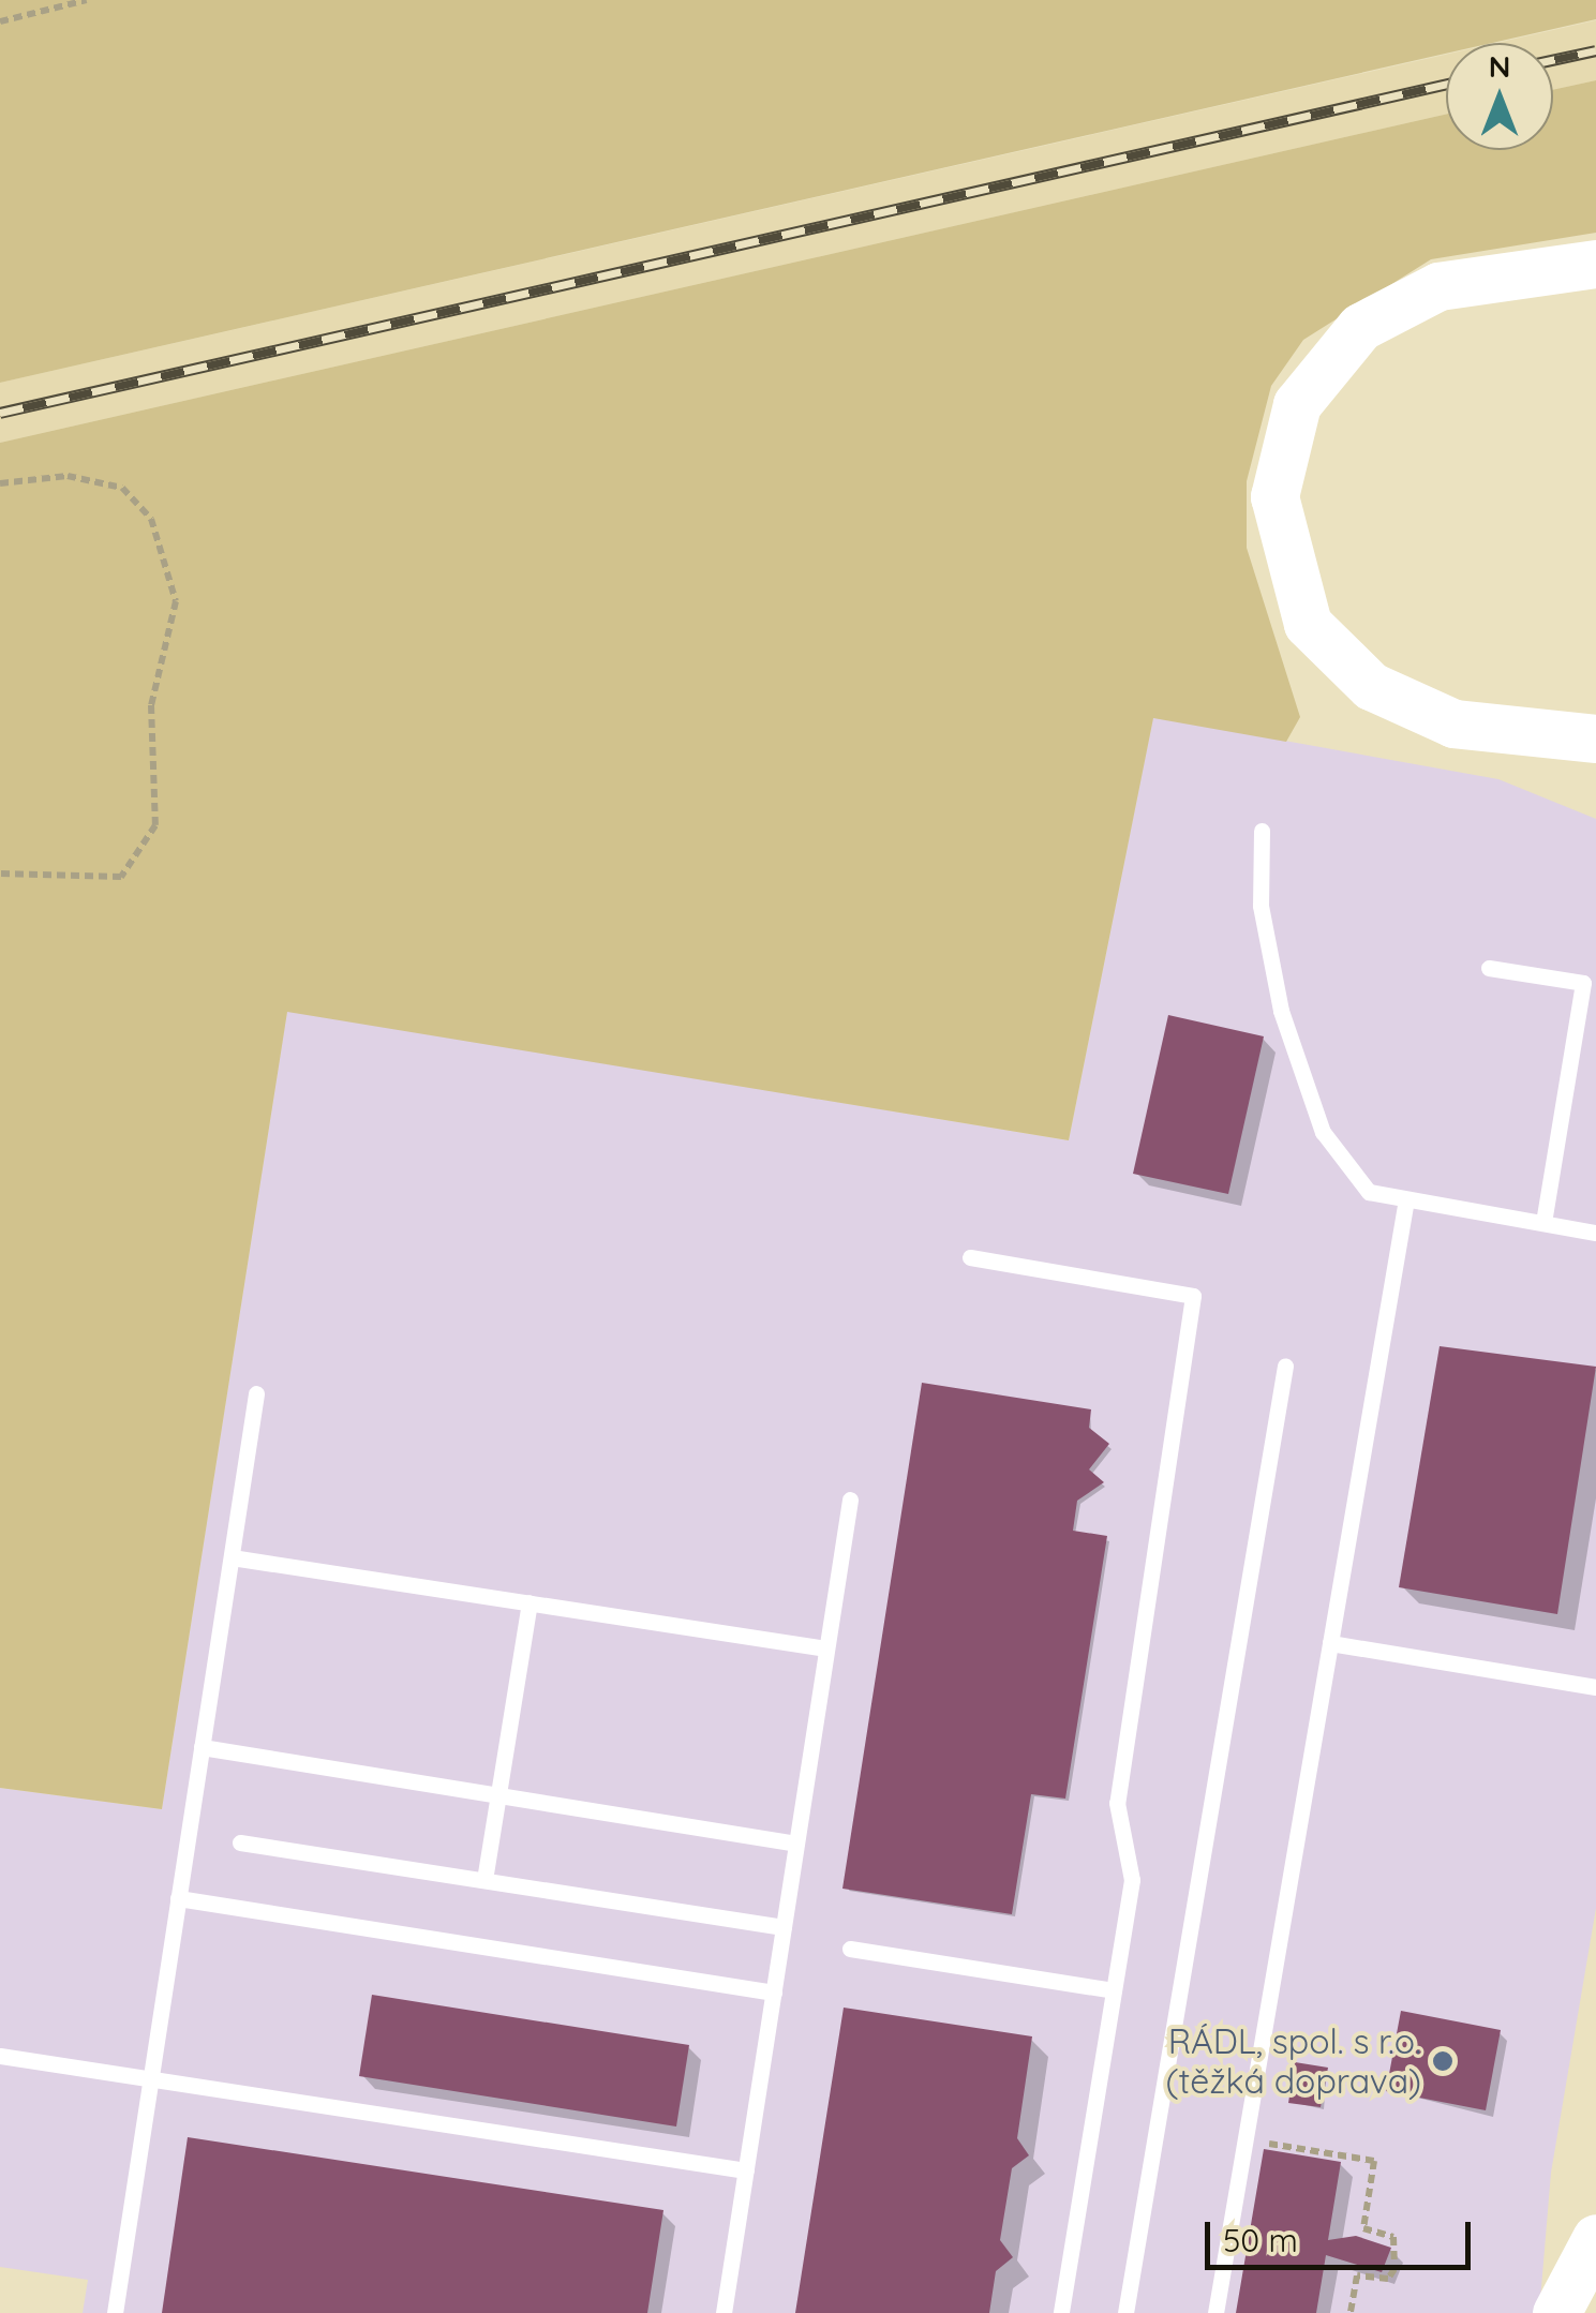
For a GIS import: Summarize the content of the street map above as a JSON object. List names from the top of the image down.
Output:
{
  "places": ["RÁDL, spol. s r.o. (těžká doprava)"],
  "scale_bar": "50 m",
  "north": "top"
}
